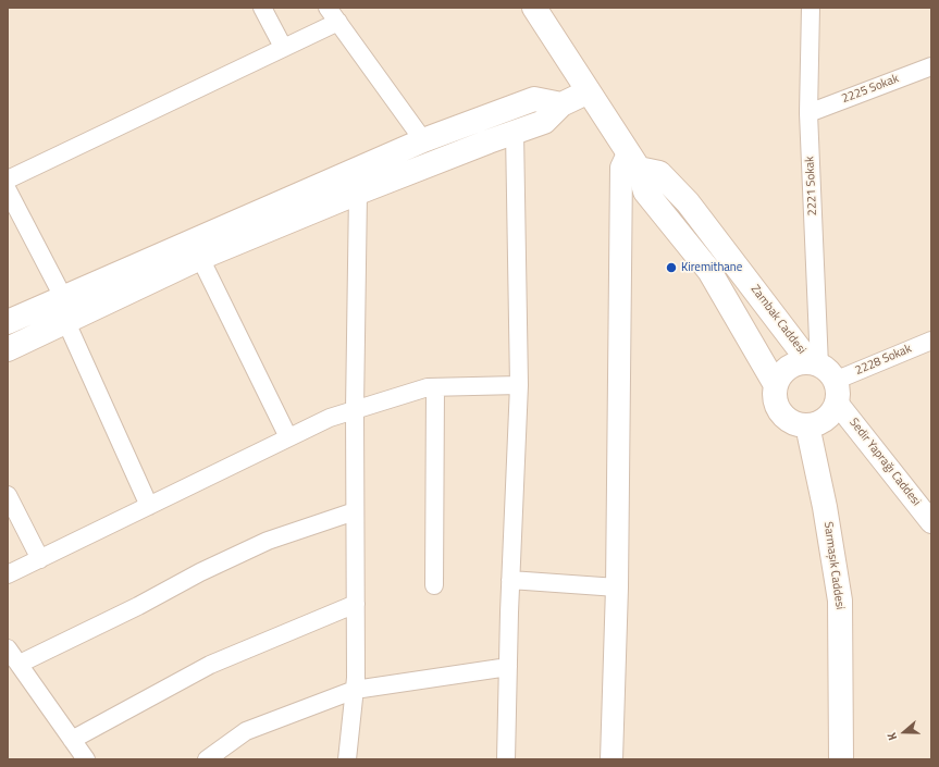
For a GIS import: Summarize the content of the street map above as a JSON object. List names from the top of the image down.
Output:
{
  "streets": {
    "main road": ["Zambak Caddesi", "Sarmaşık Caddesi"],
    "street": [
      "2225 Sokak",
      "2221 Sokak",
      "2228 Sokak",
      "Sedir Yaprağı Caddesi"
    ]
  },
  "crossings": [
    ["2225 Sokak", "2221 Sokak"],
    ["2221 Sokak", "Zambak Caddesi"],
    ["2221 Sokak", "2228 Sokak"],
    ["2221 Sokak", "Sedir Yaprağı Caddesi"],
    ["2221 Sokak", "Sarmaşık Caddesi"],
    ["Zambak Caddesi", "2228 Sokak"],
    ["Zambak Caddesi", "Sedir Yaprağı Caddesi"],
    ["Zambak Caddesi", "Sarmaşık Caddesi"],
    ["2228 Sokak", "Sedir Yaprağı Caddesi"],
    ["2228 Sokak", "Sarmaşık Caddesi"],
    ["Sedir Yaprağı Caddesi", "Sarmaşık Caddesi"]
  ],
  "places": ["Kiremithane"],
  "north": "left"
}
